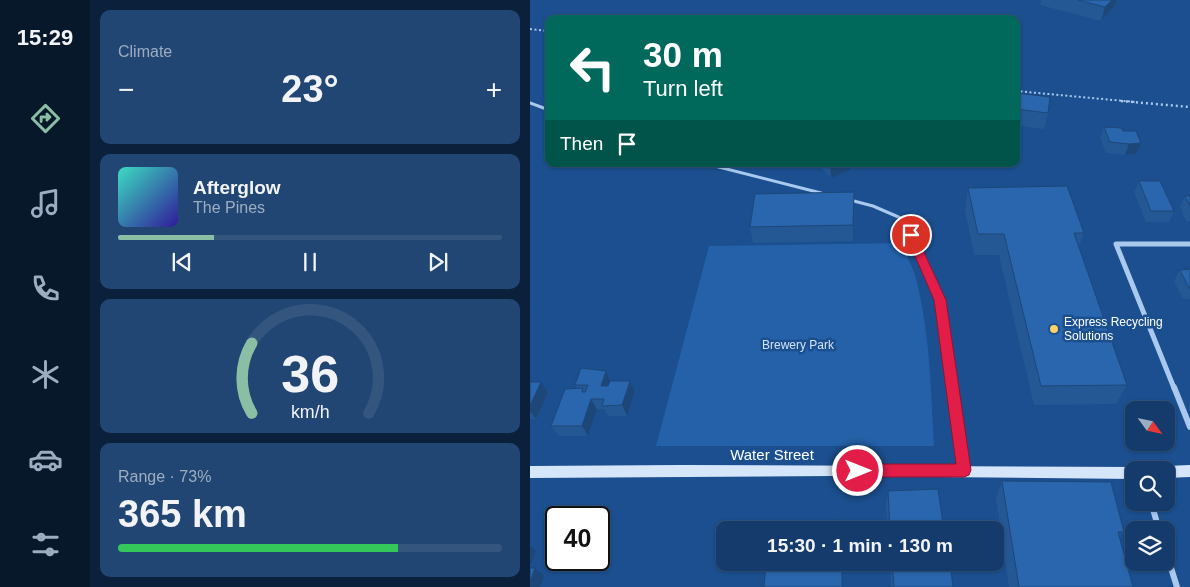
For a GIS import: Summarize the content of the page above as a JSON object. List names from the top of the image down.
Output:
{
  "streets": {
    "street": ["Water Street"]
  },
  "parks": ["Brewery Park"],
  "places": ["Express Recycling Solutions"],
  "north": "bottom right",
  "page": {
    "tabs": "15:29",
    "tile": [
      "Climate",
      ["Range · 73%", "365 km"]
    ],
    "turn": ["30 m", "Turn left"],
    "heat": ["−", "23°", "+"],
    "then": "Then",
    "song": ["Afterglow", "The Pines"],
    "limit": "40",
    "trip": "15:30 · 1 min · 130 m",
    "gauge": ["36", "km/h"]
  }
}
